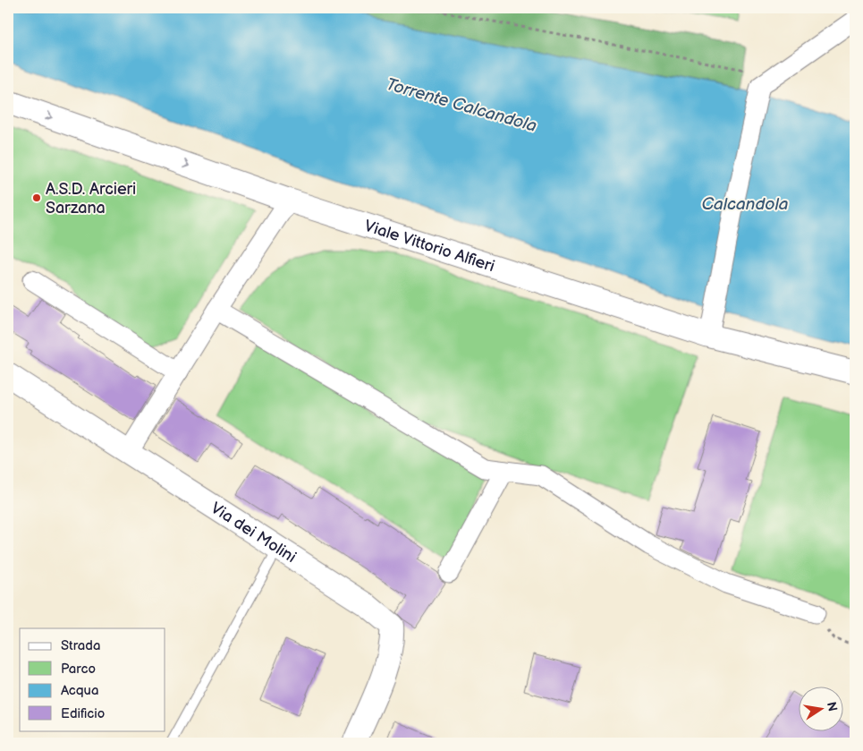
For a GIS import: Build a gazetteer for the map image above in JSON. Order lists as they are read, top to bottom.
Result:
{
  "streets": {
    "street": ["Viale Vittorio Alfieri", "Via dei Molini"]
  },
  "water": ["Torrente Calcandola", "Calcandola"],
  "places": ["A.S.D. Arcieri Sarzana"],
  "legend": [
    "Strada",
    "Parco",
    "Acqua",
    "Edificio"
  ],
  "north": "right"
}
